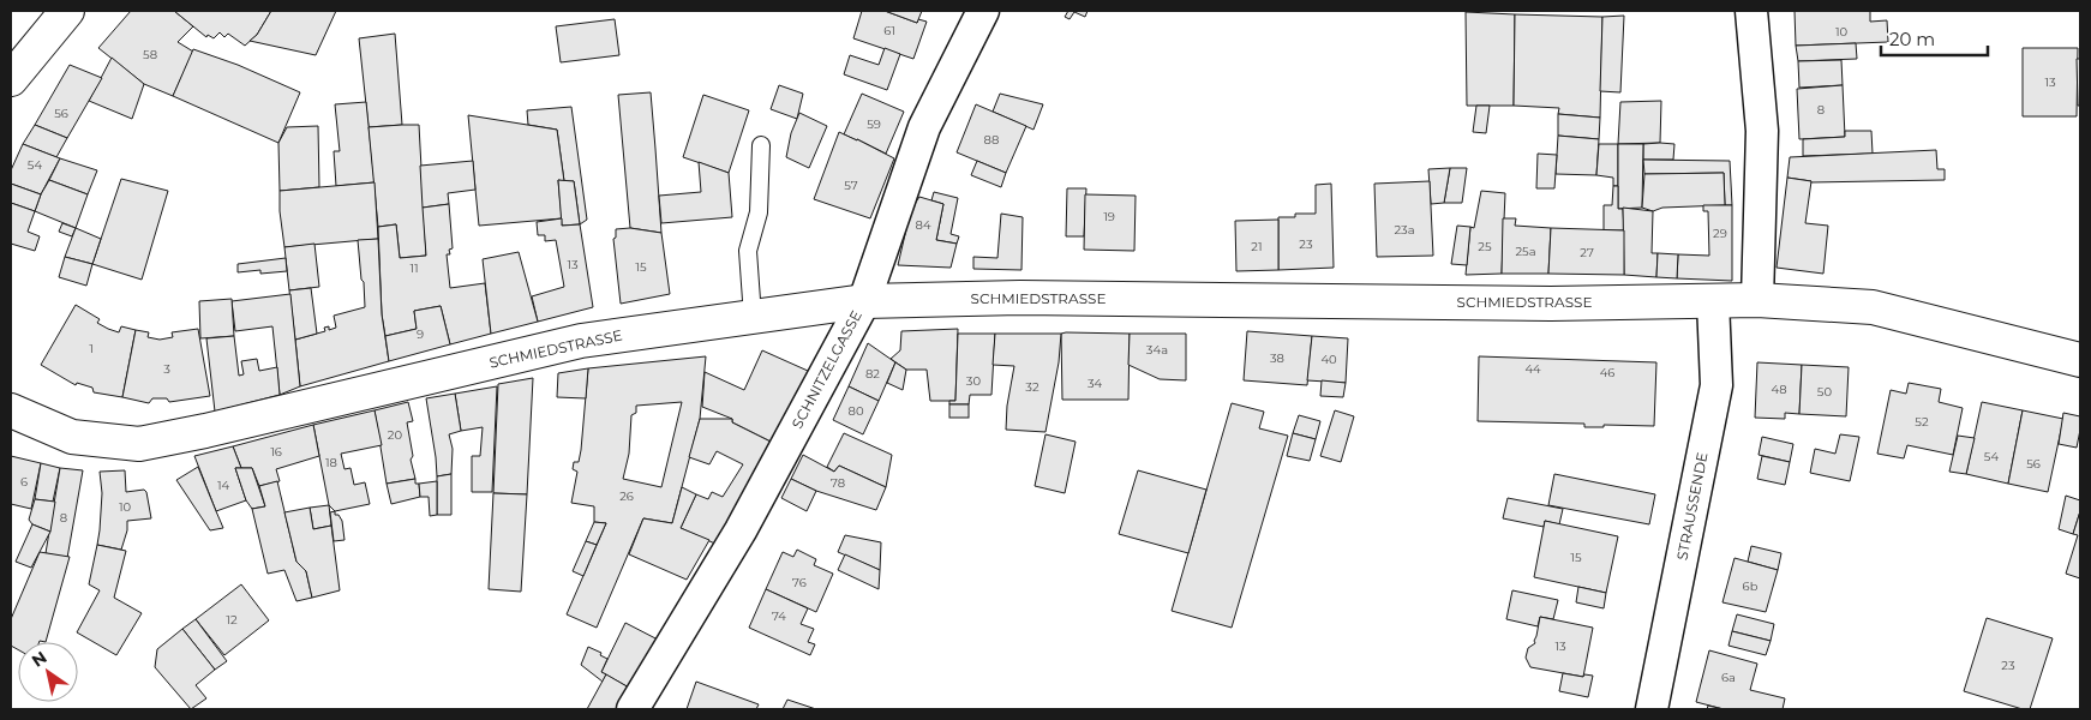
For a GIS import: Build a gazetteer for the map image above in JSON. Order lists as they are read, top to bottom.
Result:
{
  "streets": {
    "street": ["SCHMIEDSTRASSE", "SCHNITZELGASSE", "STRAUSSENDE"]
  },
  "crossings": [
    ["SCHMIEDSTRASSE", "SCHNITZELGASSE"],
    ["SCHMIEDSTRASSE", "STRAUSSENDE"]
  ],
  "house_numbers": [
    "61",
    "10",
    "58",
    "13",
    "8",
    "56",
    "59",
    "88",
    "54",
    "57",
    "19",
    "84",
    "23a",
    "29",
    "23",
    "21",
    "25",
    "25a",
    "27",
    "13",
    "15",
    "11",
    "9",
    "1",
    "34a",
    "38",
    "40",
    "3",
    "44",
    "46",
    "82",
    "30",
    "34",
    "32",
    "48",
    "50",
    "80",
    "52",
    "20",
    "16",
    "54",
    "18",
    "56",
    "6",
    "78",
    "14",
    "26",
    "10",
    "8",
    "15",
    "76",
    "6b",
    "74",
    "12",
    "13",
    "23",
    "6a"
  ],
  "scale_bar": "20 m",
  "north": "top left"
}
